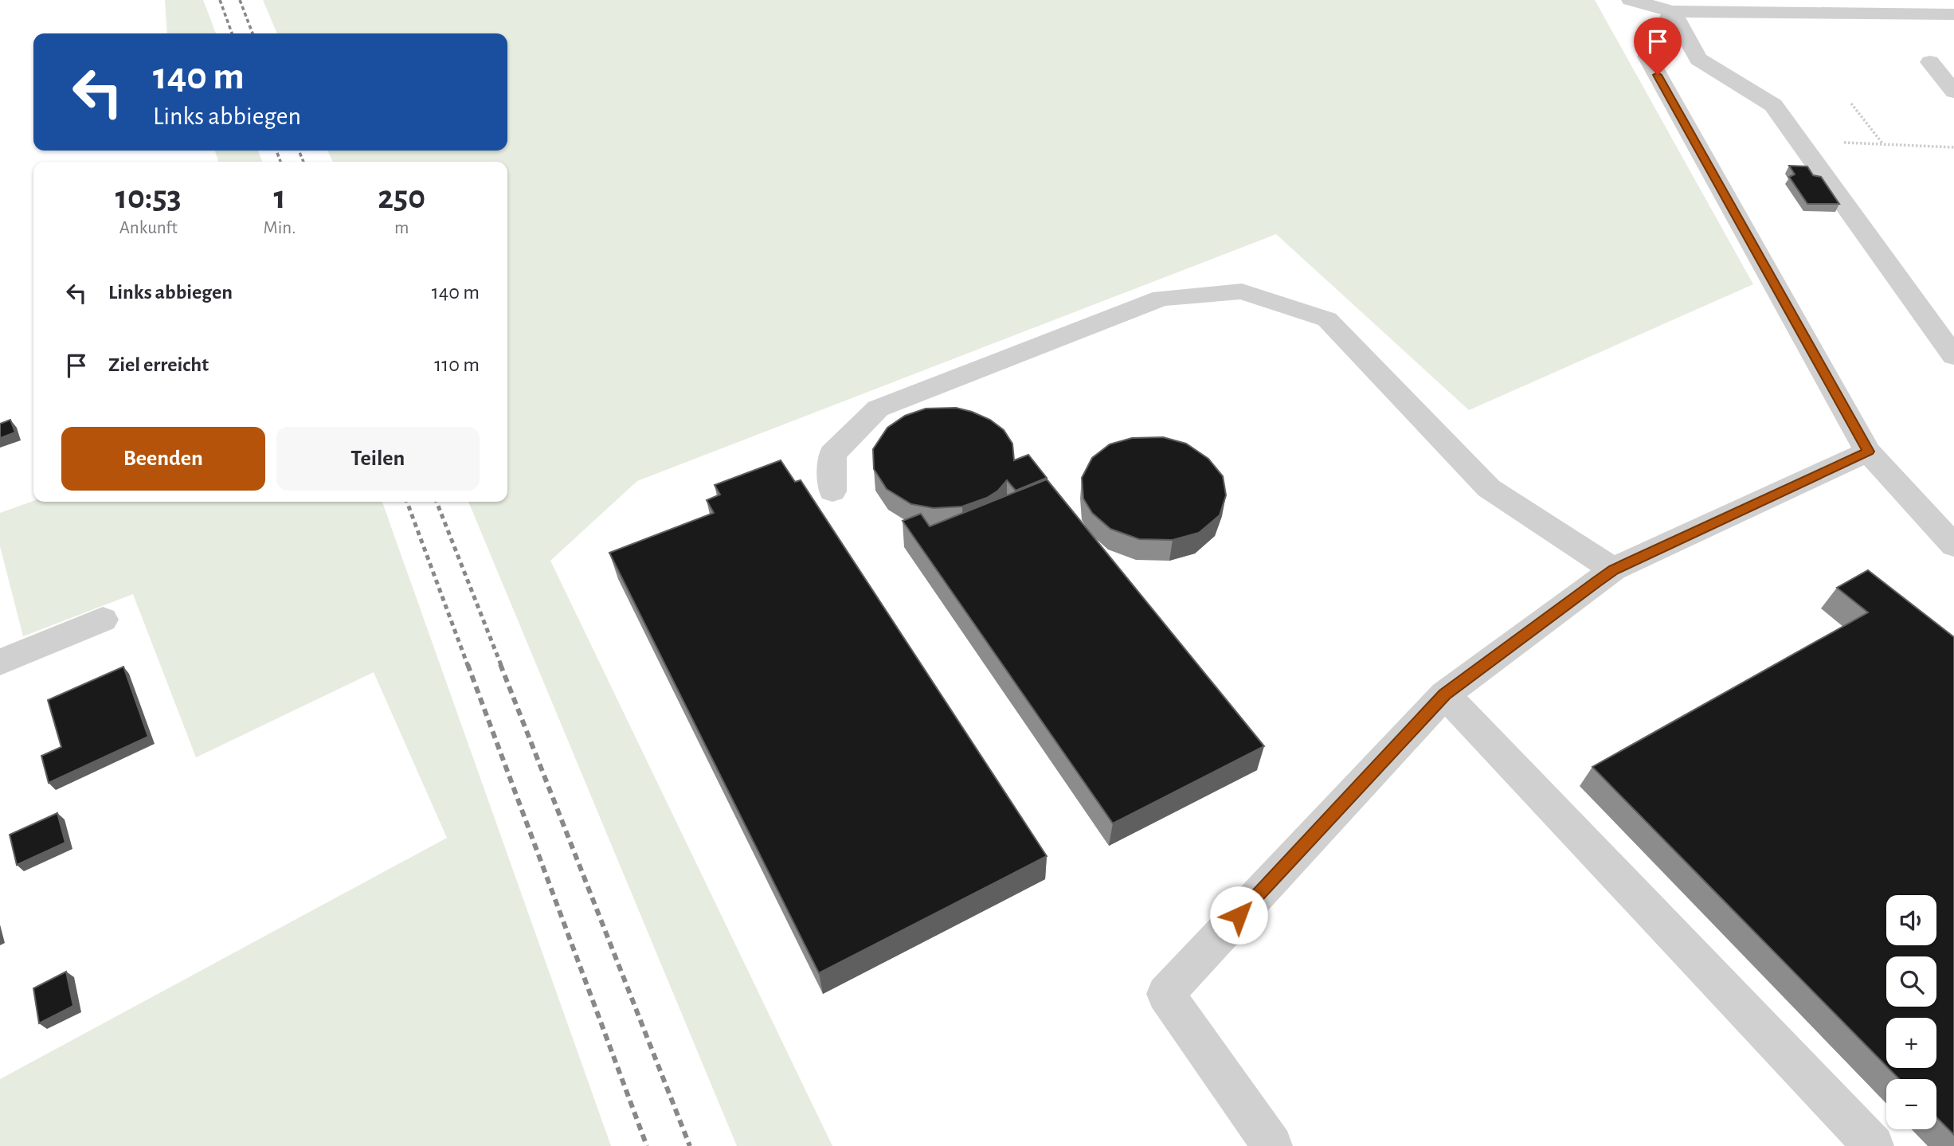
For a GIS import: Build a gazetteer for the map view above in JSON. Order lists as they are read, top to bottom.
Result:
{
  "page": {
    "turn": ["140 m", "Links abbiegen"],
    "eta": [
      "10:53",
      "Ankunft",
      "1",
      "Min.",
      "250",
      "m"
    ],
    "list": [
      {
        "name": "Links abbiegen",
        "value": "140 m"
      },
      {
        "name": "Ziel erreicht",
        "value": "110 m"
      }
    ],
    "buttons": ["Beenden", "Teilen"],
    "map_buttons": ["+", "−"]
  }
}
